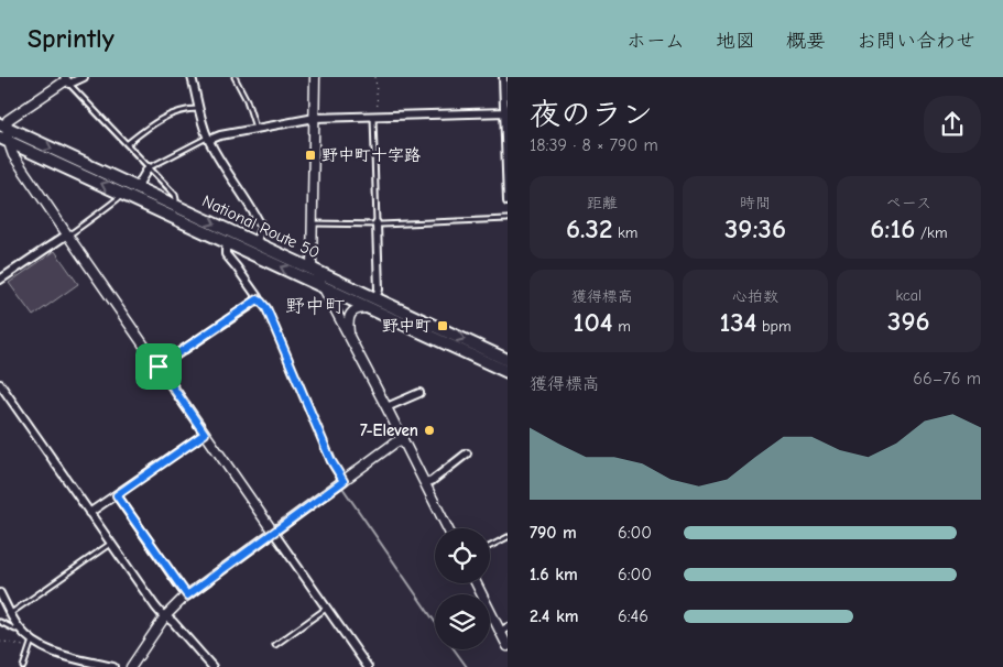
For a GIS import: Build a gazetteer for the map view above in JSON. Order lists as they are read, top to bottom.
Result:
{
  "streets": {
    "highway": ["National Route 50"]
  },
  "districts": ["野中町"],
  "places": {
    "transit": ["野中町十字路", "野中町"],
    "other": ["7-Eleven"]
  },
  "page": {
    "header": "Sprintly",
    "nav": [
      "ホーム",
      "地図",
      "概要",
      "お問い合わせ"
    ],
    "heading": ["夜のラン", "18:39 · 8 × 790 m"],
    "stats": [
      ["距離", "6.32 km"],
      ["時間", "39:36"],
      ["ペース", "6:16 /km"],
      ["獲得標高", "104 m"],
      ["心拍数", "134 bpm"],
      ["kcal", "396"]
    ],
    "chart": ["獲得標高", "66–76 m"],
    "list": [
      {
        "name": "790 m",
        "note": "6:00"
      },
      {
        "name": "1.6 km",
        "note": "6:00"
      },
      {
        "name": "2.4 km",
        "note": "6:46"
      }
    ]
  }
}
